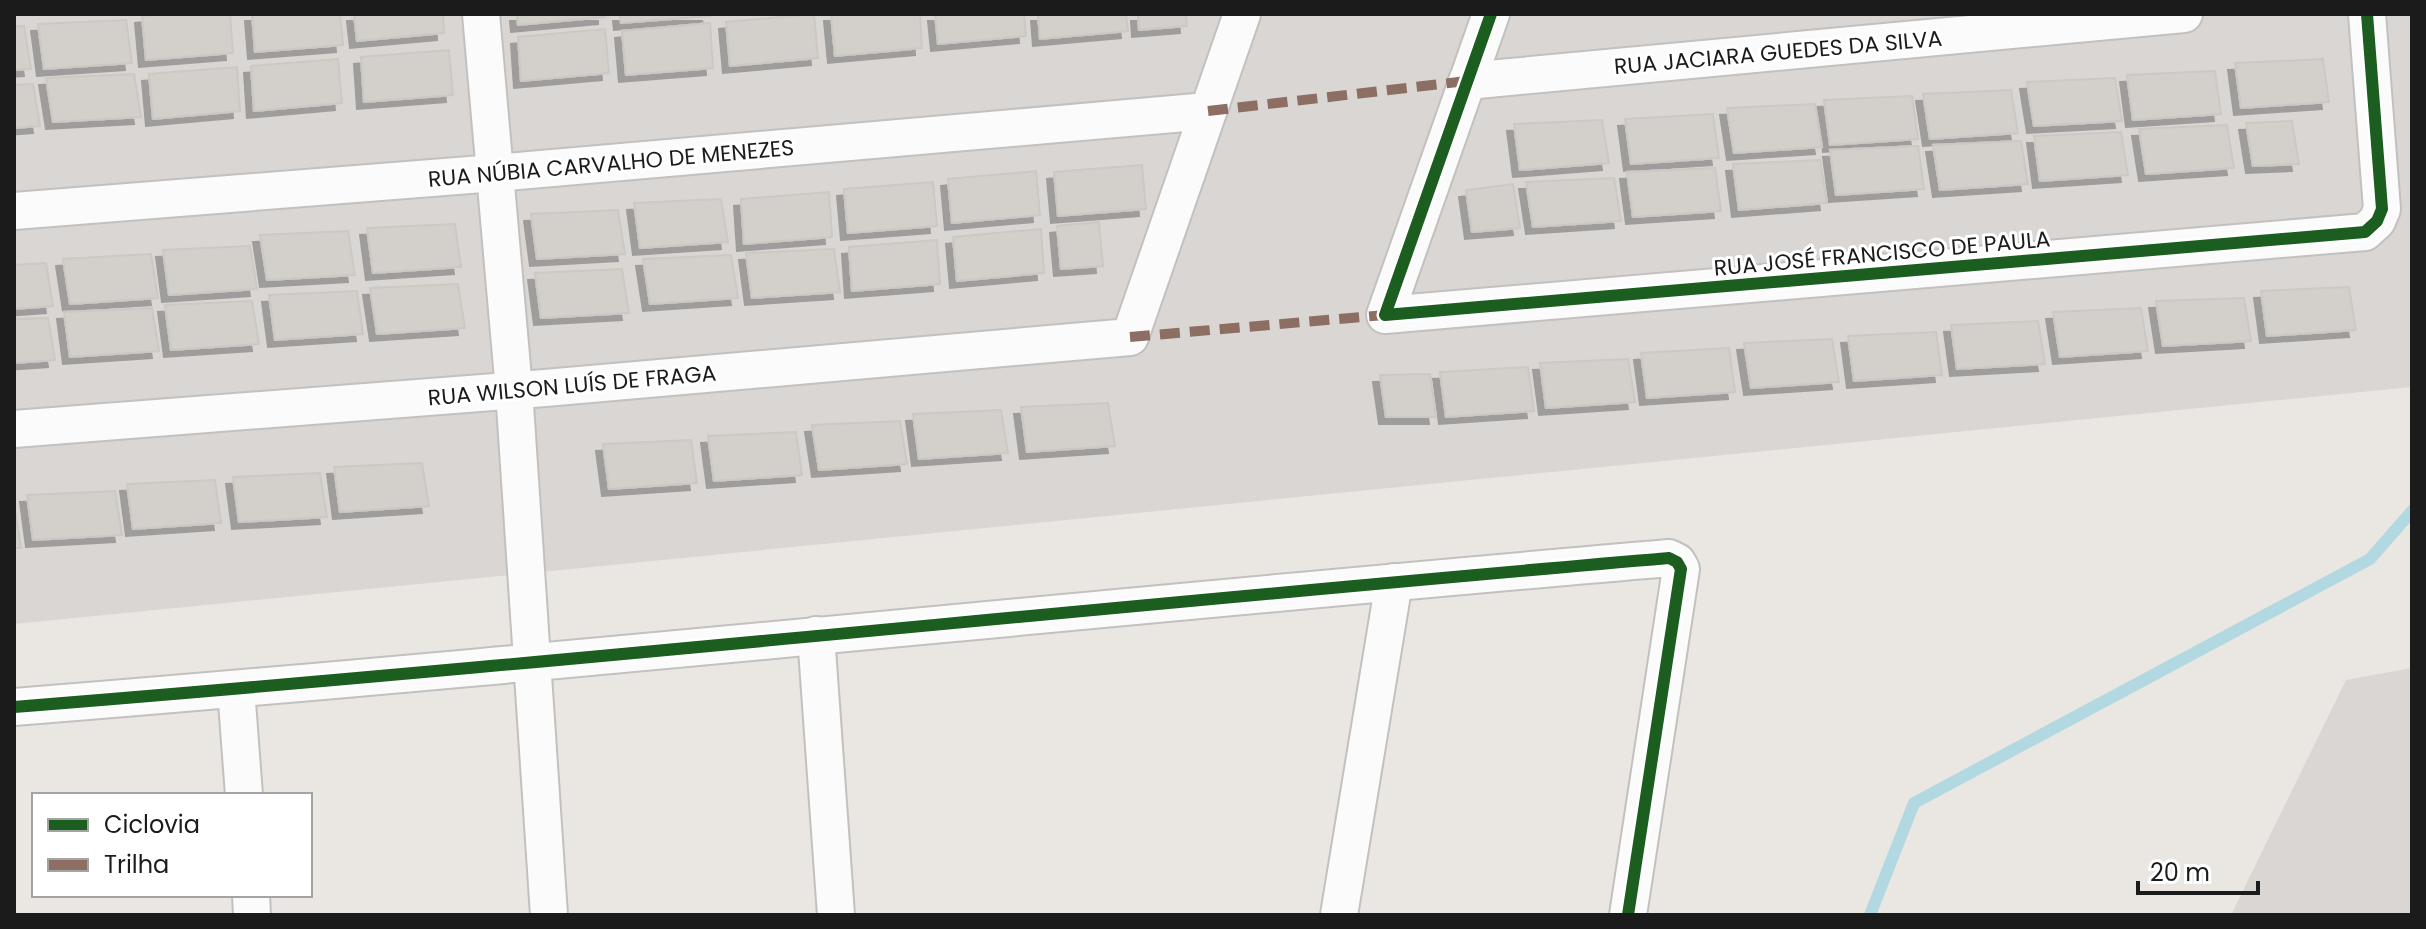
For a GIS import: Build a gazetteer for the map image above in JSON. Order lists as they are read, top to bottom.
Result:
{
  "streets": {
    "street": [
      "RUA JACIARA GUEDES DA SILVA",
      "RUA NÚBIA CARVALHO DE MENEZES",
      "RUA JOSÉ FRANCISCO DE PAULA",
      "RUA WILSON LUÍS DE FRAGA"
    ]
  },
  "crossings": [
    ["RUA JACIARA GUEDES DA SILVA", "RUA JOSÉ FRANCISCO DE PAULA"],
    ["RUA NÚBIA CARVALHO DE MENEZES", "RUA WILSON LUÍS DE FRAGA"]
  ],
  "legend": ["Ciclovia", "Trilha"],
  "scale_bar": "20 m"
}
